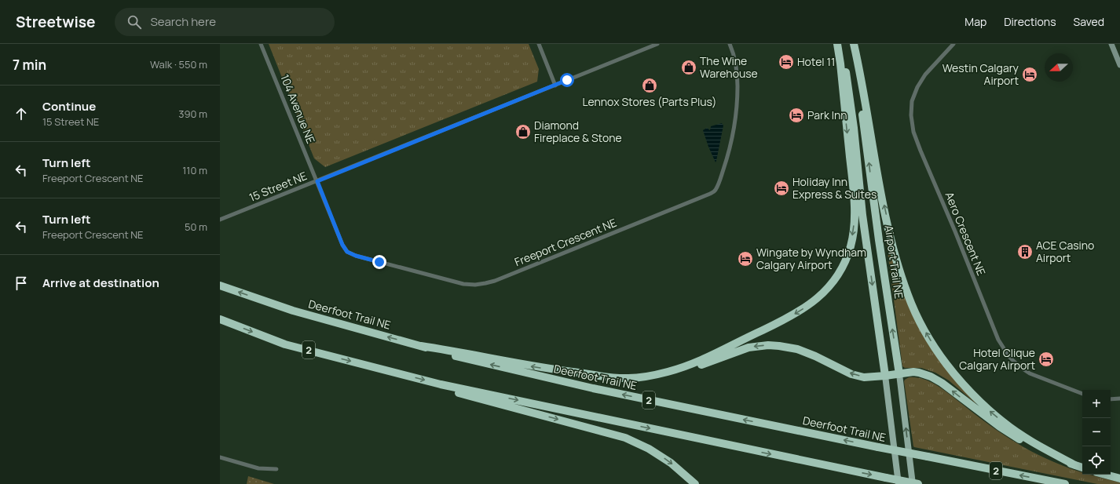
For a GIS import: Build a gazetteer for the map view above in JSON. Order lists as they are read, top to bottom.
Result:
{
  "streets": {
    "highway": ["Airport Trail NE", "Deerfoot Trail NE", "2"],
    "street": [
      "104 Avenue NE",
      "15 Street NE",
      "Aero Crescent NE",
      "Freeport Crescent NE"
    ]
  },
  "crossings": [
    ["104 Avenue NE", "15 Street NE"],
    ["104 Avenue NE", "Freeport Crescent NE"],
    ["15 Street NE", "Freeport Crescent NE"]
  ],
  "places": {
    "hotel": [
      "Hotel 11",
      "Westin Calgary Airport",
      "Park Inn",
      "Holiday Inn Express & Suites",
      "Wingate by Wyndham Calgary Airport",
      "Hotel Clique Calgary Airport"
    ],
    "shop": ["The Wine Warehouse", "Lennox Stores (Parts Plus)", "Diamond Fireplace & Stone"],
    "building": ["ACE Casino Airport"]
  },
  "north": "left",
  "page": {
    "header": "Streetwise",
    "search": "Search here",
    "nav": ["Map", "Directions", "Saved"],
    "heading": ["7 min", "Walk · 550 m"],
    "list": [
      ["Continue", "15 Street NE", "390 m"],
      ["Turn left", "Freeport Crescent NE", "110 m"],
      ["Turn left", "Freeport Crescent NE", "50 m"],
      "Arrive at destination"
    ],
    "map_buttons": ["+", "−"]
  }
}
